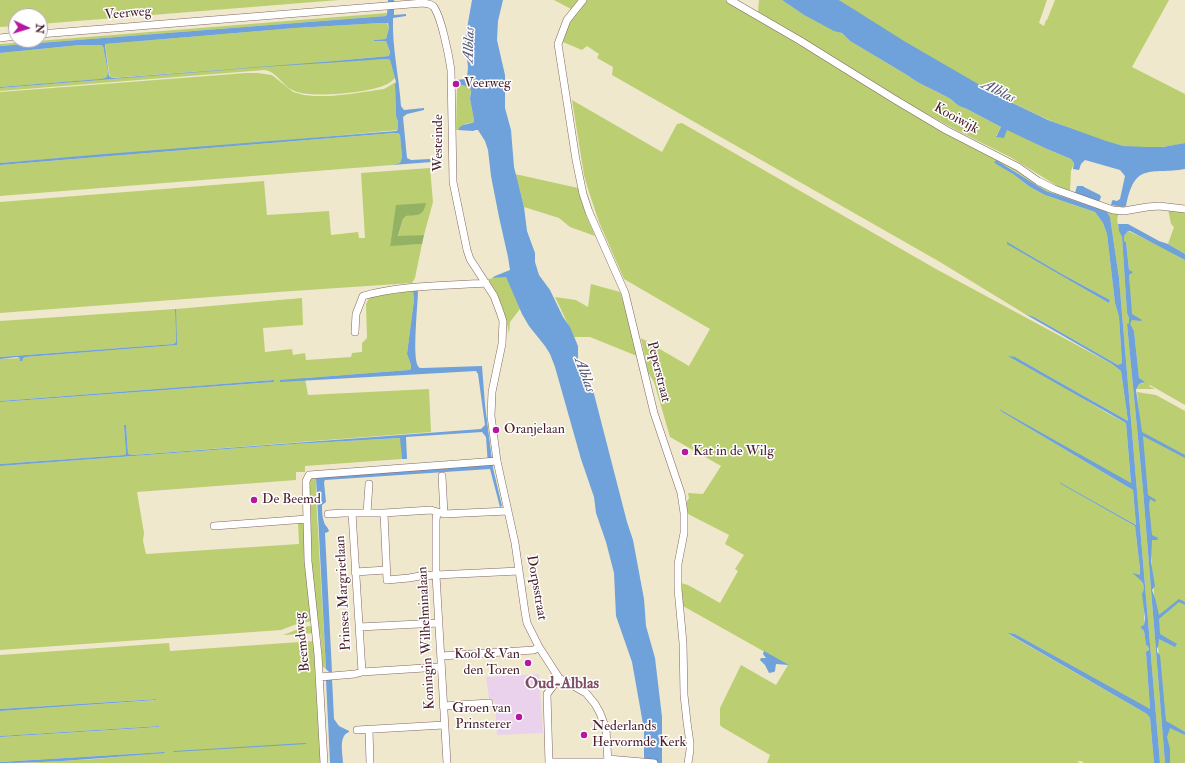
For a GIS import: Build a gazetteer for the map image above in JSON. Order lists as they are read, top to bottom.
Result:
{
  "streets": {
    "street": [
      "Veerweg",
      "Kooiwijk",
      "Westeinde",
      "Peperstraat",
      "Dorpsstraat",
      "Prinses Margrietlaan",
      "Koningin Wilhelminalaan",
      "Beemdweg"
    ]
  },
  "crossings": [
    ["Veerweg", "Westeinde"],
    ["Westeinde", "Dorpsstraat"],
    ["Westeinde", "Beemdweg"],
    ["Dorpsstraat", "Beemdweg"]
  ],
  "districts": ["Oud-Alblas"],
  "water": ["Alblas"],
  "places": [
    "Veerweg",
    "Oranjelaan",
    "Kat in de Wilg",
    "De Beemd",
    "Kool & Van den Toren",
    "Groen van Prinsterer",
    "Nederlands Hervormde Kerk"
  ],
  "north": "right"
}
